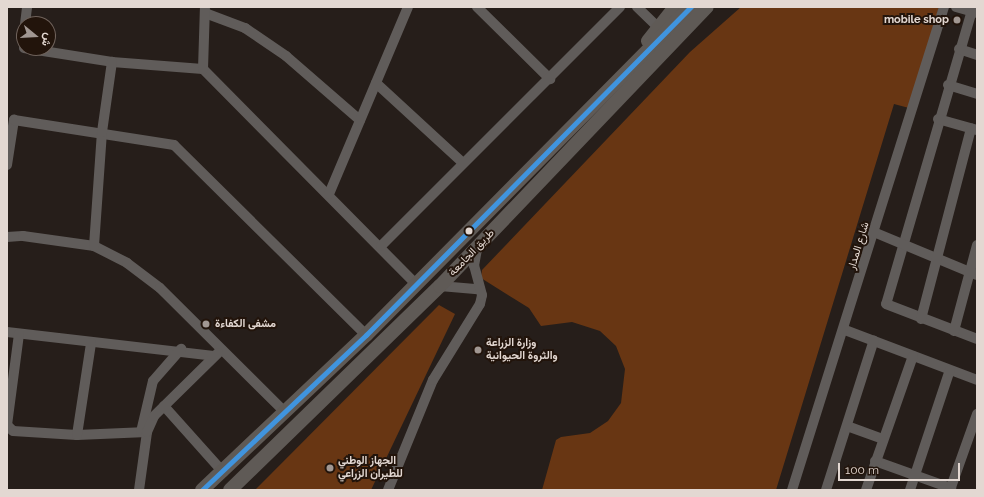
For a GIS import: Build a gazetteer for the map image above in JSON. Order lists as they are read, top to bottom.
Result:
{
  "streets": {
    "highway": ["طريق الجامعة"],
    "street": ["شارع المدار"]
  },
  "places": [
    "mobile shop",
    "مشفى الكفاءة",
    "وزارة الزراعة والثروة الحيوانية",
    "الجهاز الوطني للطيران الزراعي"
  ],
  "scale_bar": "100 m",
  "north": "right"
}
